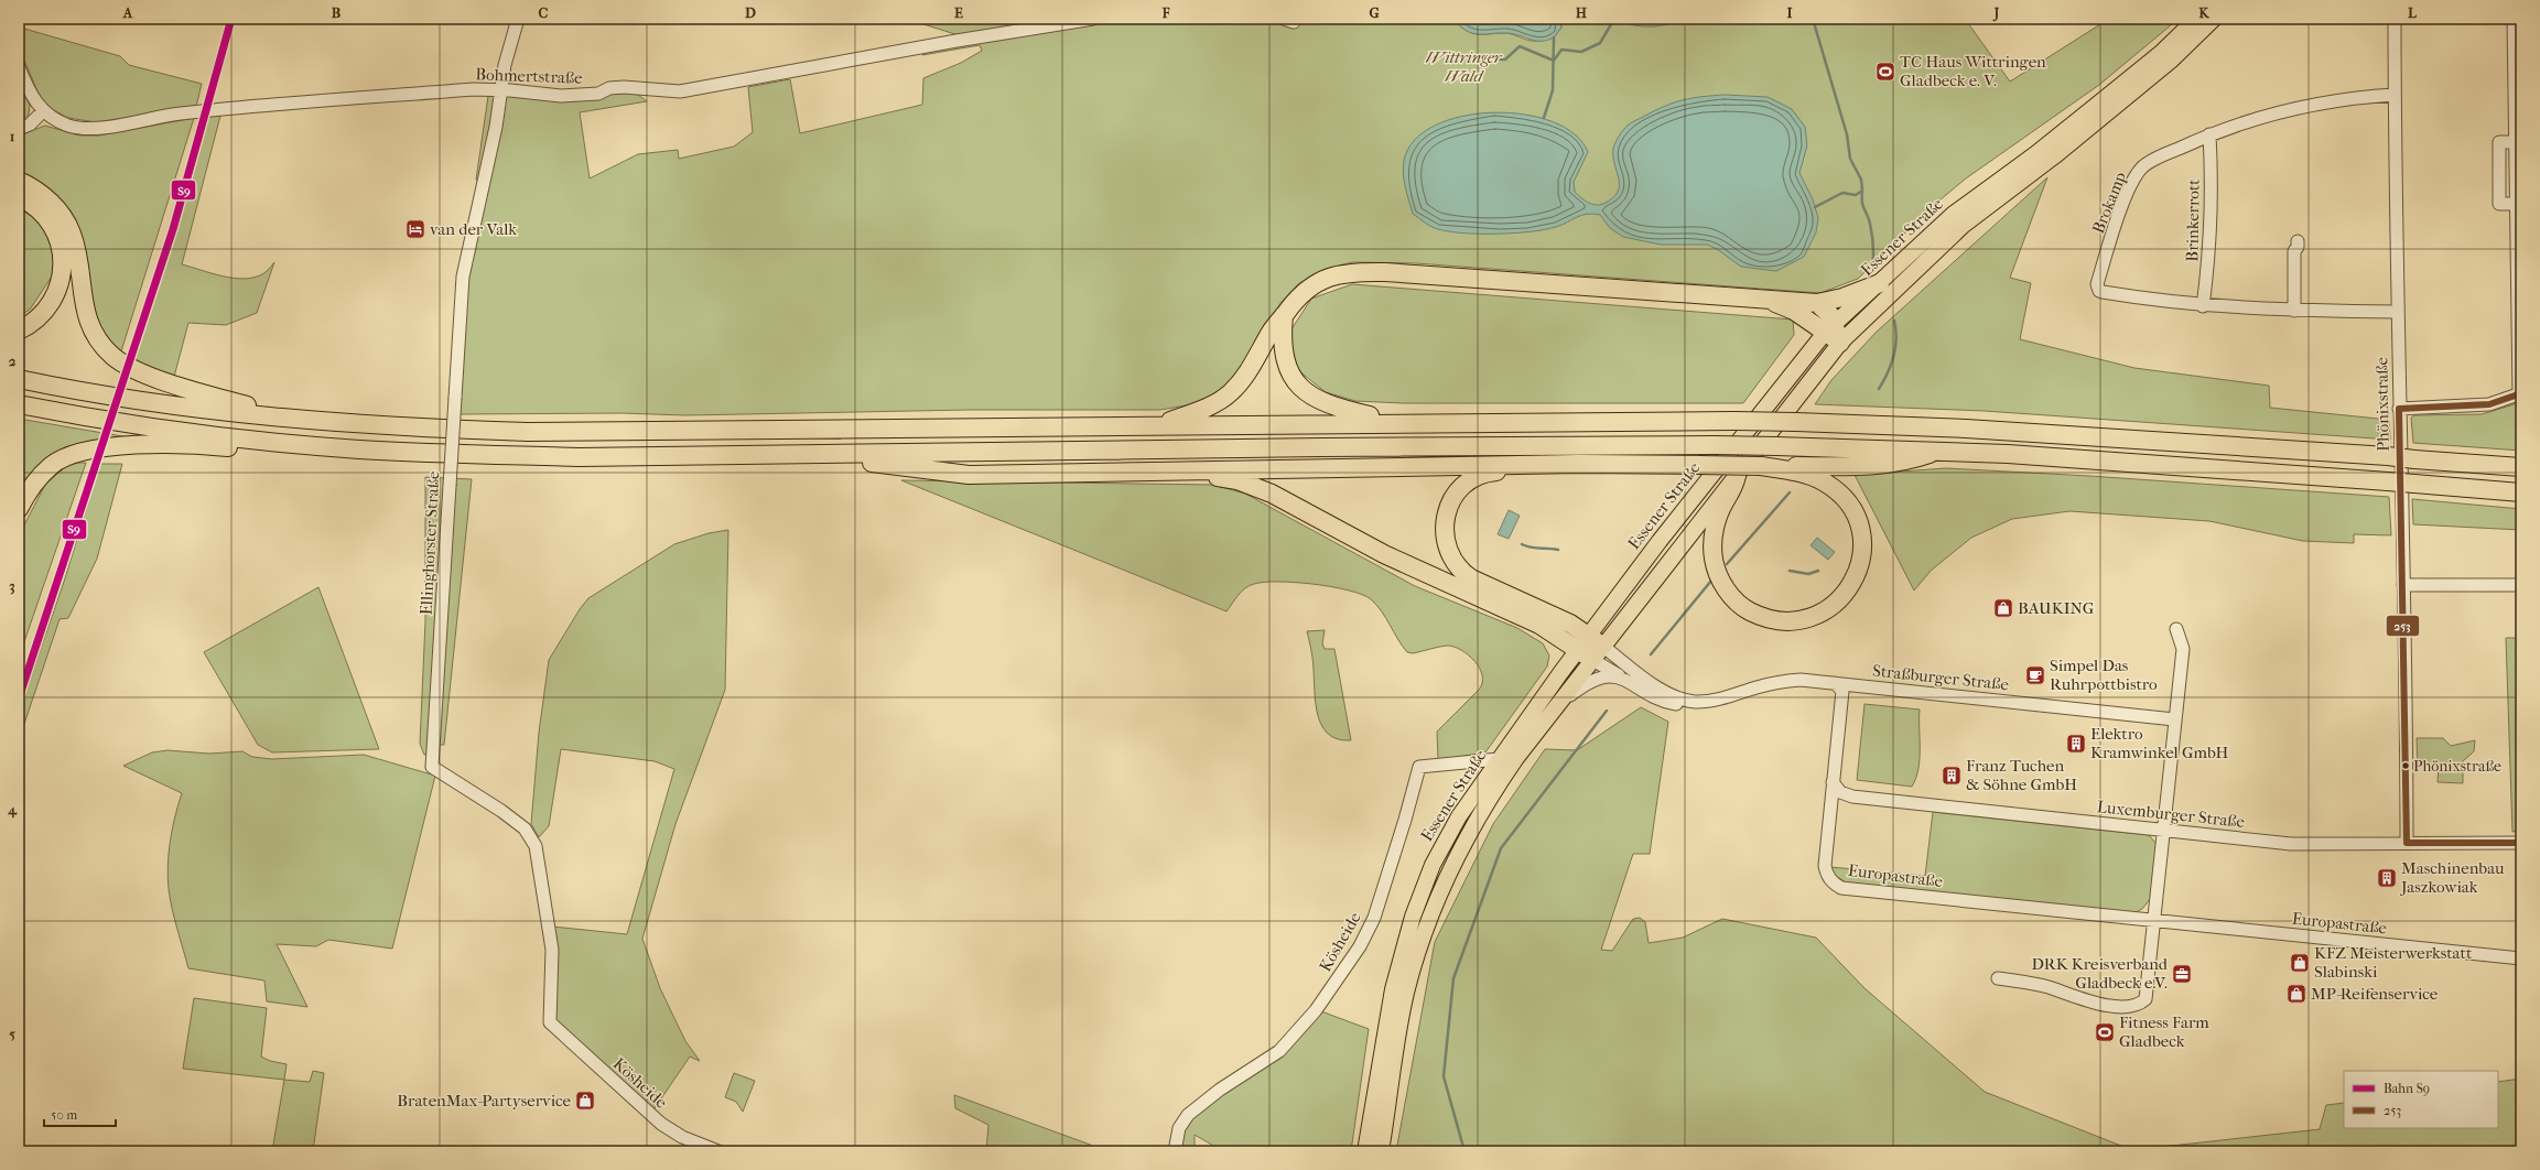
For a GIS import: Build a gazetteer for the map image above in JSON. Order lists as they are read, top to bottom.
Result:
{
  "streets": {
    "main road": ["Essener Straße"],
    "street": [
      "Bohmertstraße",
      "Brokamp",
      "Brinkerrott",
      "Phönixstraße",
      "Ellinghorster Straße",
      "Straßburger Straße",
      "Luxemburger Straße",
      "Europastraße",
      "Kösheide"
    ]
  },
  "crossings": [
    ["Bohmertstraße", "Ellinghorster Straße"],
    ["Brokamp", "Brinkerrott"],
    ["Brokamp", "Phönixstraße"],
    ["Essener Straße", "Kösheide"],
    ["Phönixstraße", "Luxemburger Straße"],
    ["Ellinghorster Straße", "Kösheide"],
    ["Straßburger Straße", "Europastraße"],
    ["Luxemburger Straße", "Europastraße"]
  ],
  "parks": ["Wittringer Wald"],
  "places": {
    "sports": ["TC Haus Wittringen Gladbeck e. V.", "Fitness Farm Gladbeck"],
    "hotel": ["van der Valk"],
    "shop": [
      "BAUKING",
      "KFZ Meisterwerkstatt Slabinski",
      "MP-Reifenservice",
      "BratenMax-Partyservice"
    ],
    "cafe": ["Simpel Das Ruhrpottbistro"],
    "building": ["Elektro Kramwinkel GmbH", "Franz Tuchen & Söhne GmbH", "Maschinenbau Jaszkowiak"],
    "other": ["Phönixstraße"],
    "office": ["DRK Kreisverband Gladbeck e.V."]
  },
  "lines": ["rail line S9", "transit line 253"],
  "legend": ["Bahn S9", "253"],
  "scale_bar": "50 m",
  "grid": {
    "columns": [
      "A",
      "B",
      "C",
      "D",
      "E",
      "F",
      "G",
      "H",
      "I",
      "J",
      "K",
      "L"
    ],
    "rows": [
      "1",
      "2",
      "3",
      "4",
      "5"
    ]
  }
}
